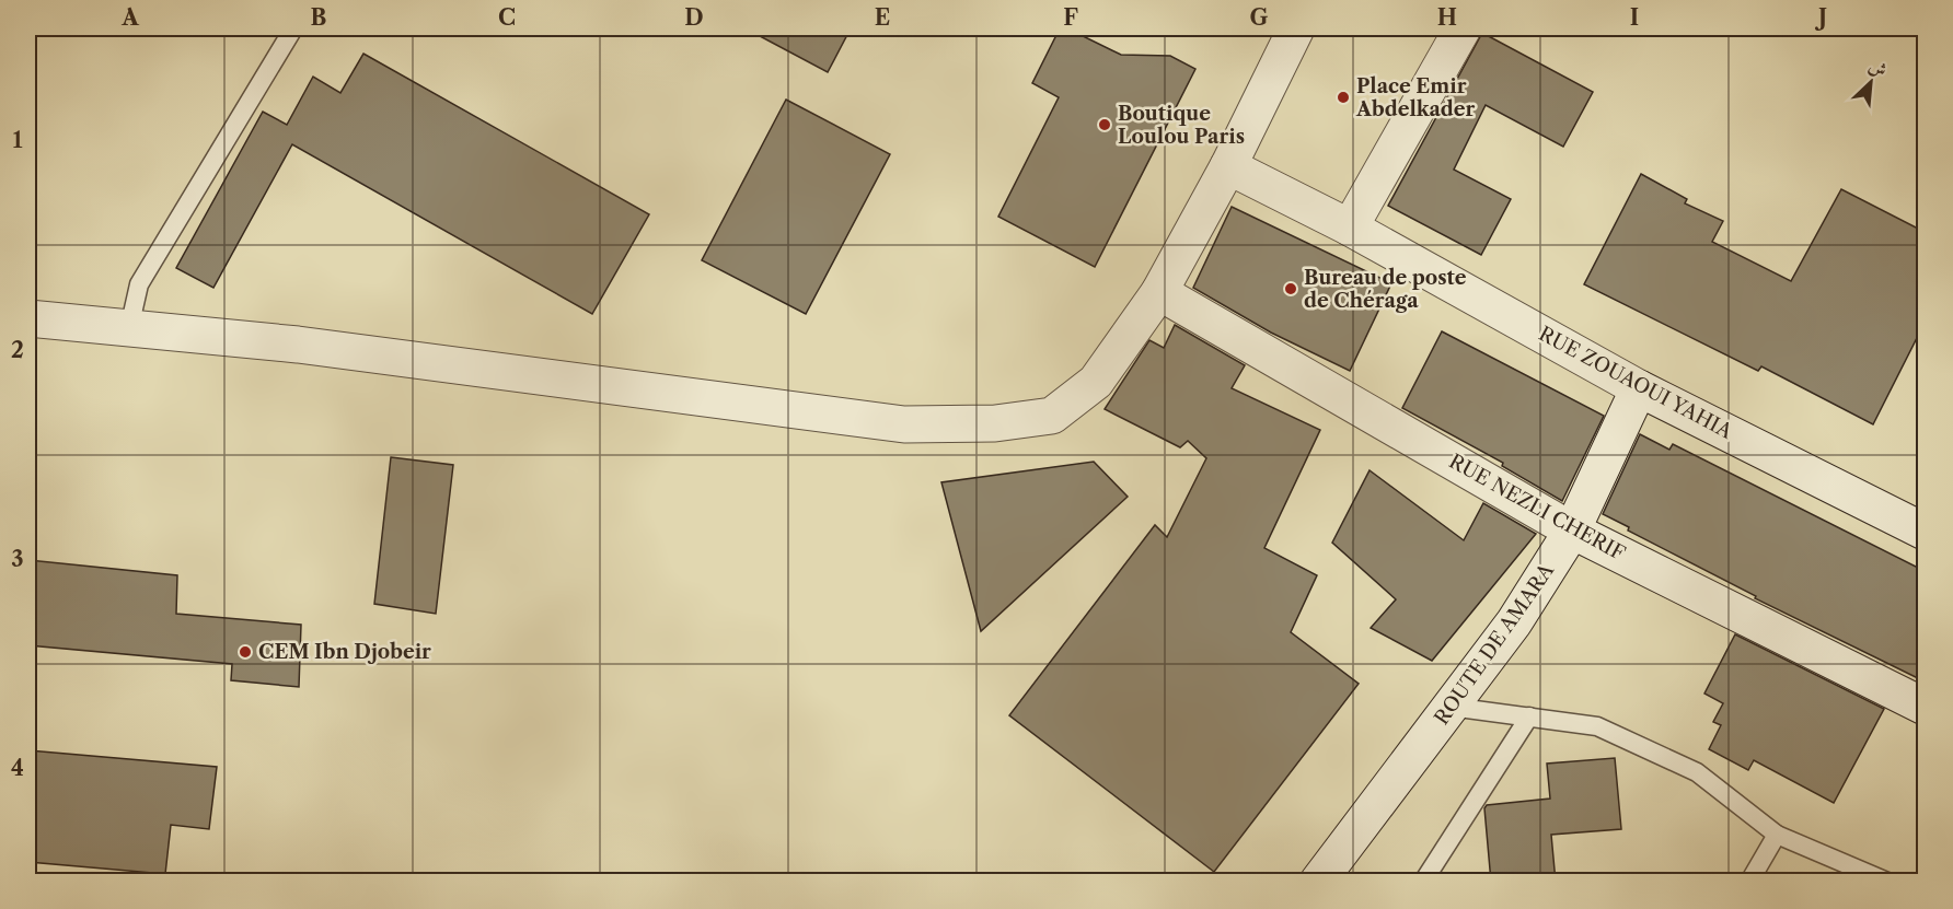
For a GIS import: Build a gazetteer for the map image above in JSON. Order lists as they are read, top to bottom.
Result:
{
  "streets": {
    "street": ["RUE ZOUAOUI YAHIA", "RUE NEZLI CHERIF", "ROUTE DE AMARA"]
  },
  "crossings": [
    ["RUE ZOUAOUI YAHIA", "ROUTE DE AMARA"],
    ["RUE NEZLI CHERIF", "ROUTE DE AMARA"]
  ],
  "places": [
    "Place Emir Abdelkader",
    "Boutique Loulou Paris",
    "Bureau de poste de Chéraga",
    "CEM Ibn Djobeir"
  ],
  "north": "top right",
  "grid": {
    "columns": [
      "A",
      "B",
      "C",
      "D",
      "E",
      "F",
      "G",
      "H",
      "I",
      "J"
    ],
    "rows": [
      "1",
      "2",
      "3",
      "4"
    ]
  }
}
